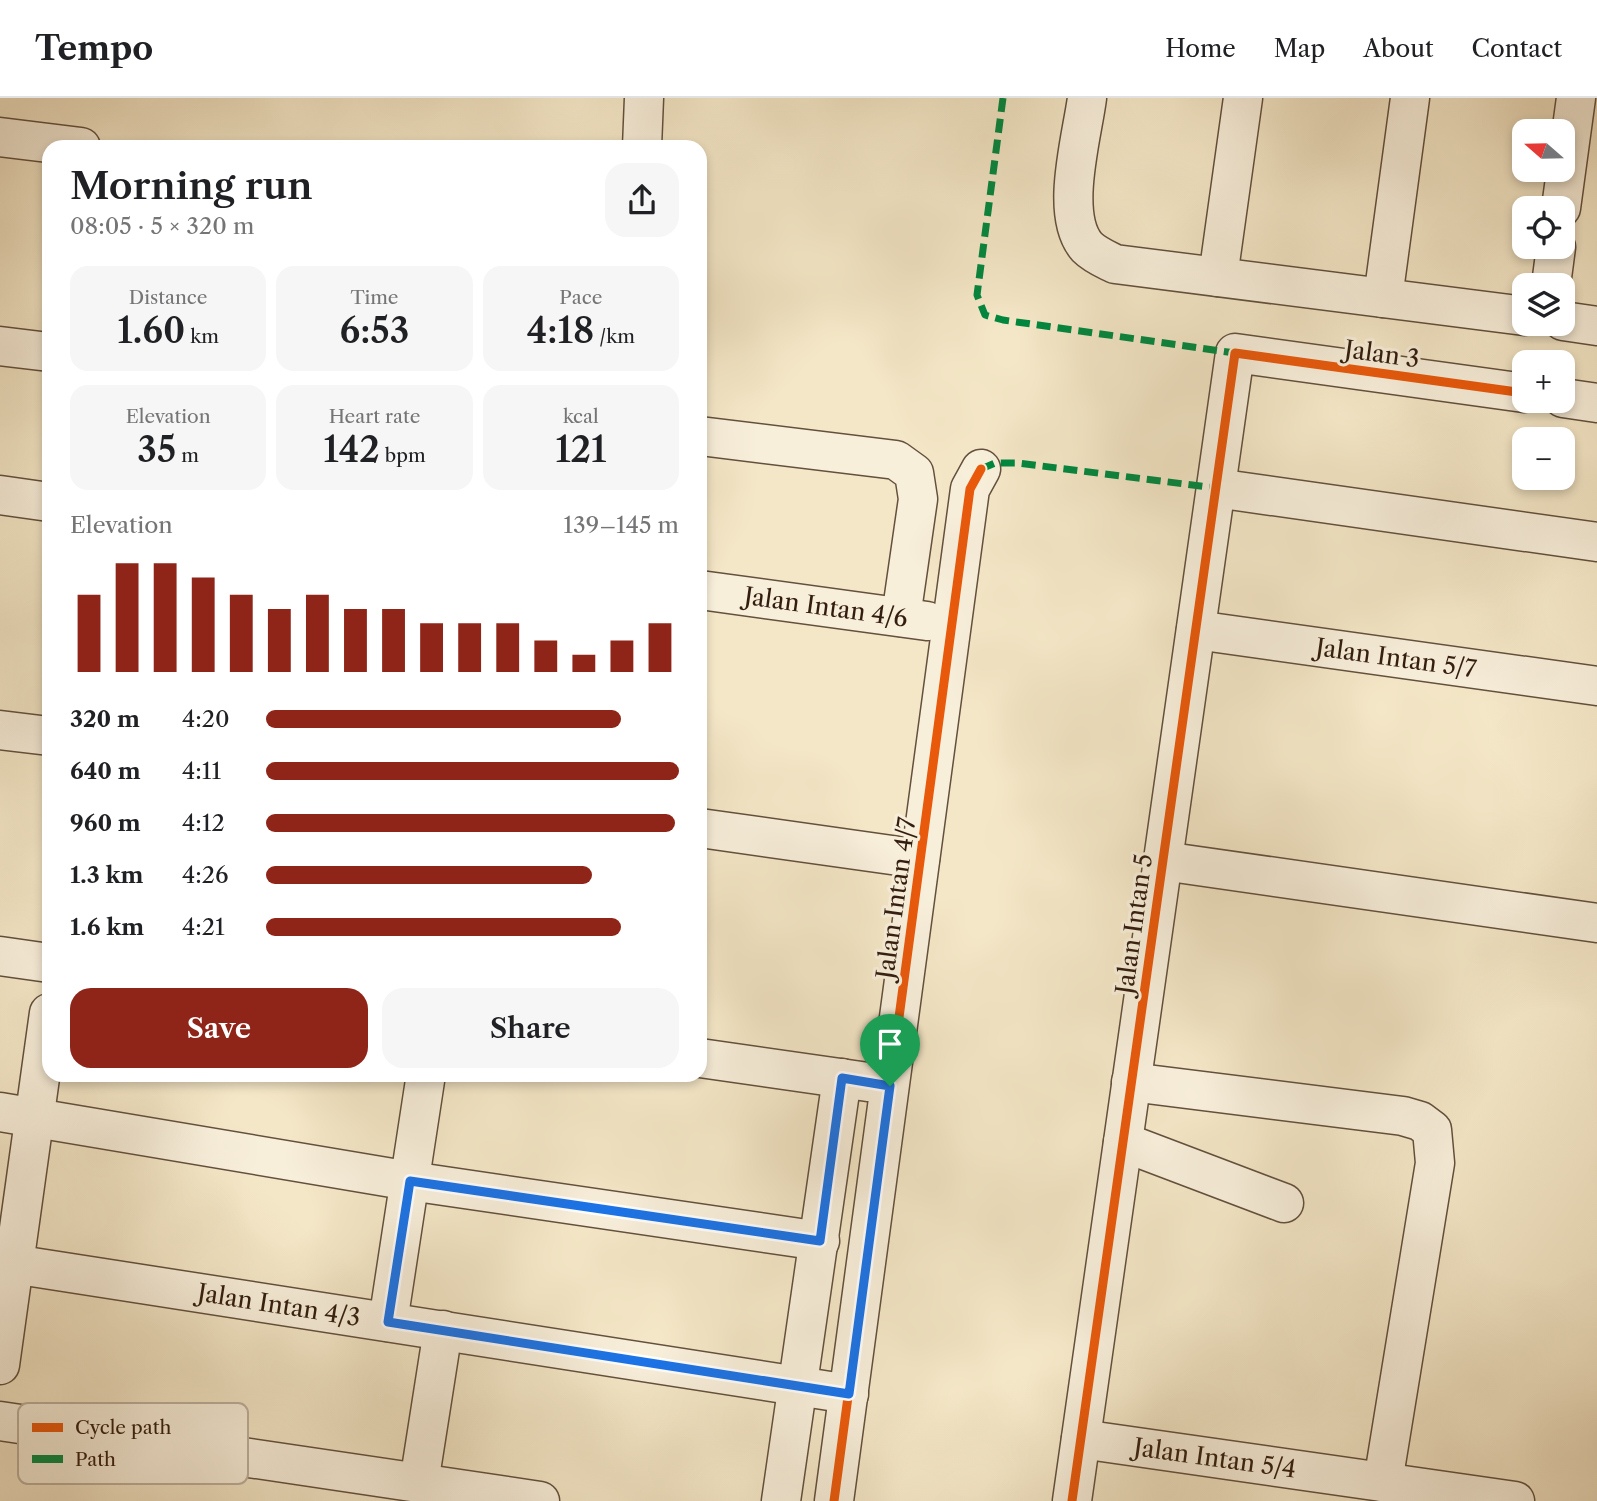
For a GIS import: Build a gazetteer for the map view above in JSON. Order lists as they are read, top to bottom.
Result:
{
  "streets": {
    "street": [
      "Jalan 3",
      "Jalan Intan 4/6",
      "Jalan Intan 5/7",
      "Jalan Intan 4/7",
      "Jalan Intan 5",
      "Jalan Intan 4/3",
      "Jalan Intan 5/4"
    ]
  },
  "crossings": [
    ["Jalan 3", "Jalan Intan 5"],
    ["Jalan Intan 4/6", "Jalan Intan 4/7"],
    ["Jalan Intan 5/7", "Jalan Intan 5"],
    ["Jalan Intan 4/7", "Jalan Intan 4/3"],
    ["Jalan Intan 5", "Jalan Intan 5/4"]
  ],
  "legend": ["Cycle path", "Path"],
  "north": "left",
  "page": {
    "header": "Tempo",
    "nav": [
      "Home",
      "Map",
      "About",
      "Contact"
    ],
    "map_buttons": ["+", "−"],
    "heading": ["Morning run", "08:05 · 5 × 320 m"],
    "stats": [
      ["Distance", "1.60 km"],
      ["Time", "6:53"],
      ["Pace", "4:18 /km"],
      ["Elevation", "35 m"],
      ["Heart rate", "142 bpm"],
      ["kcal", "121"]
    ],
    "chart": ["Elevation", "139–145 m"],
    "list": [
      {
        "name": "320 m",
        "note": "4:20"
      },
      {
        "name": "640 m",
        "note": "4:11"
      },
      {
        "name": "960 m",
        "note": "4:12"
      },
      {
        "name": "1.3 km",
        "note": "4:26"
      },
      {
        "name": "1.6 km",
        "note": "4:21"
      }
    ],
    "buttons": ["Save", "Share"]
  }
}
